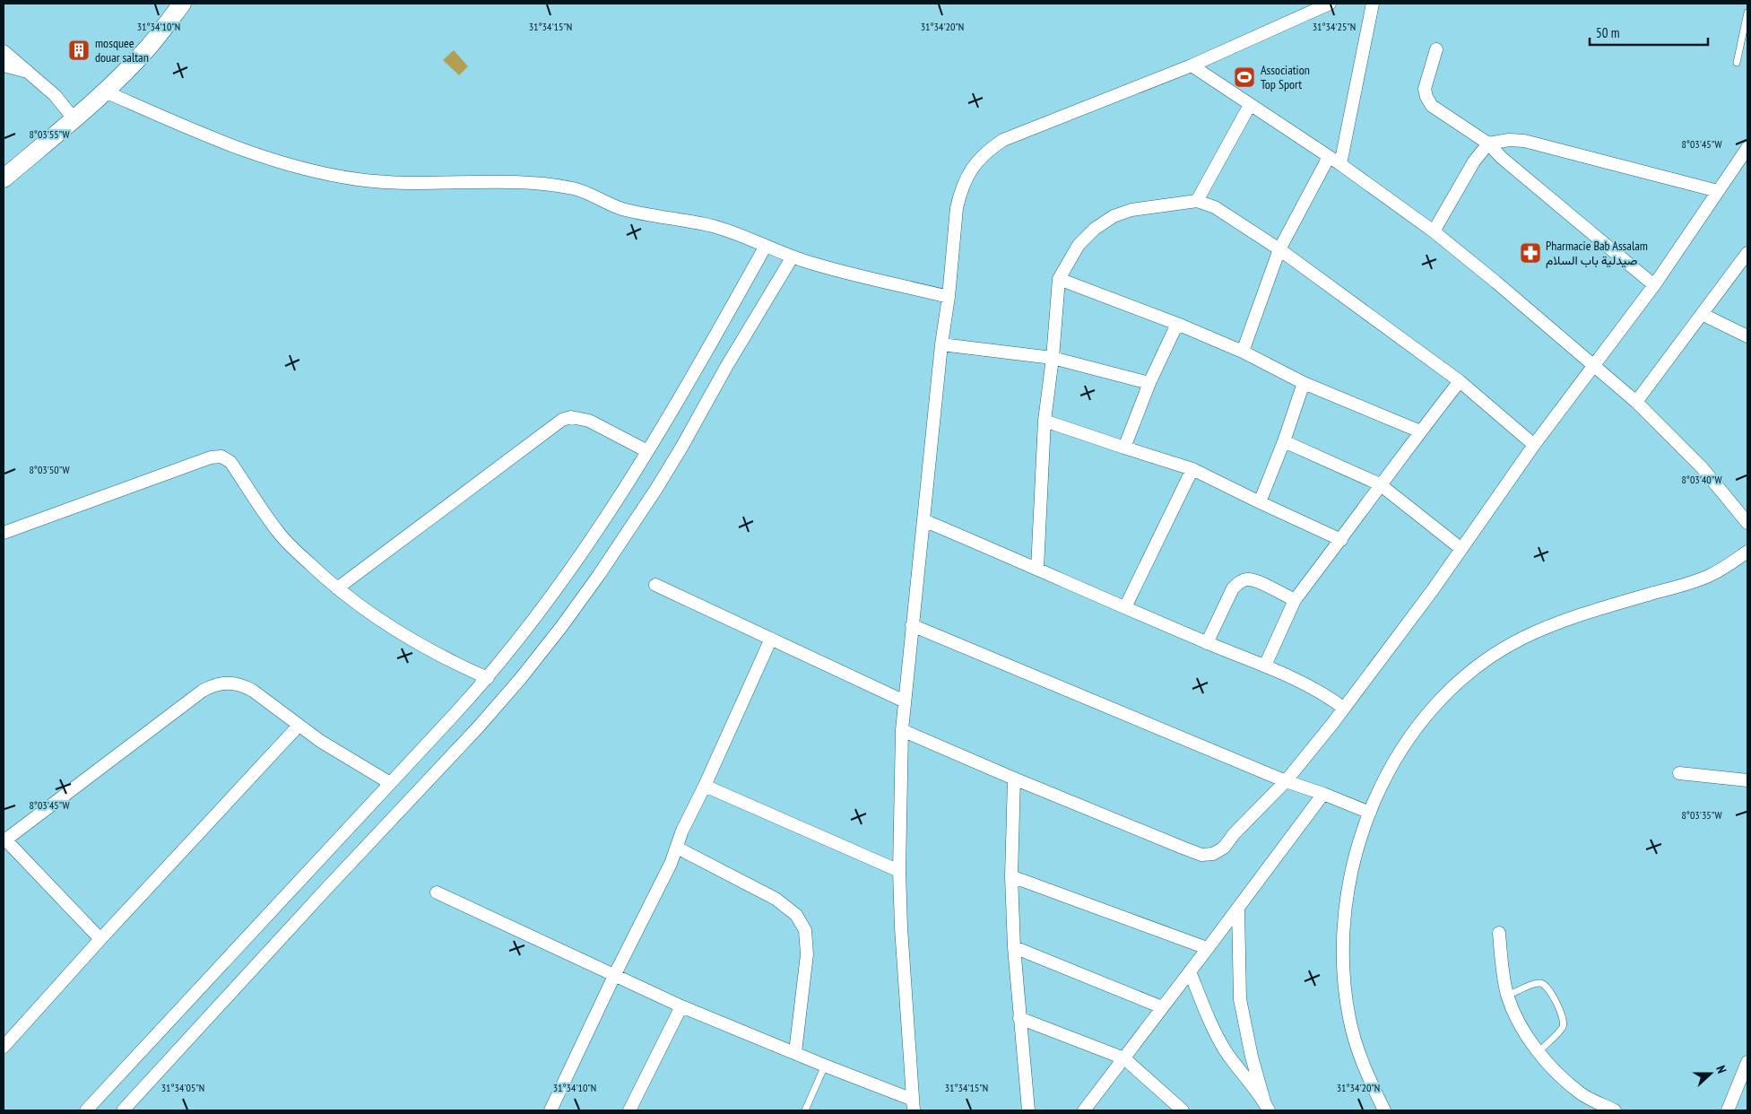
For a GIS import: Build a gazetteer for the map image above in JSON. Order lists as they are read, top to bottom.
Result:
{
  "places": {
    "building": ["mosquee douar saltan"],
    "sports": ["Association Top Sport"],
    "pharmacy": ["Pharmacie Bab Assalam صيدلية باب السلام"]
  },
  "scale_bar": "50 m",
  "north": "right",
  "coordinates": [
    "31°34'20\"N",
    "31°34'10\"N",
    "31°34'15\"N",
    "31°34'25\"N",
    "8°03'55\"W",
    "8°03'45\"W",
    "8°03'50\"W",
    "8°03'40\"W",
    "8°03'35\"W",
    "31°34'05\"N"
  ]
}
